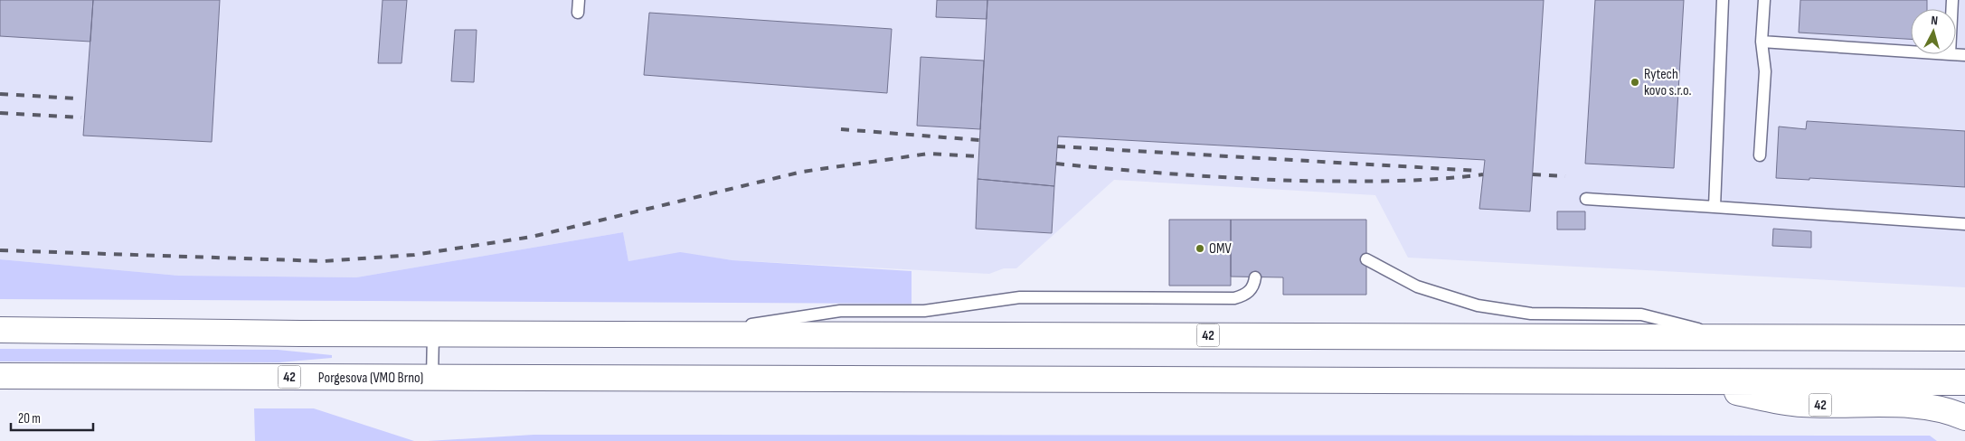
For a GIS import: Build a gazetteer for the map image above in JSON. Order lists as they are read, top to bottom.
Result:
{
  "streets": {
    "highway": ["42", "Porgesova (VMO Brno)"]
  },
  "crossings": [
    ["42", "Porgesova (VMO Brno)"]
  ],
  "places": ["Rytech kovo s.r.o.", "OMV"],
  "scale_bar": "20 m",
  "north": "top"
}
